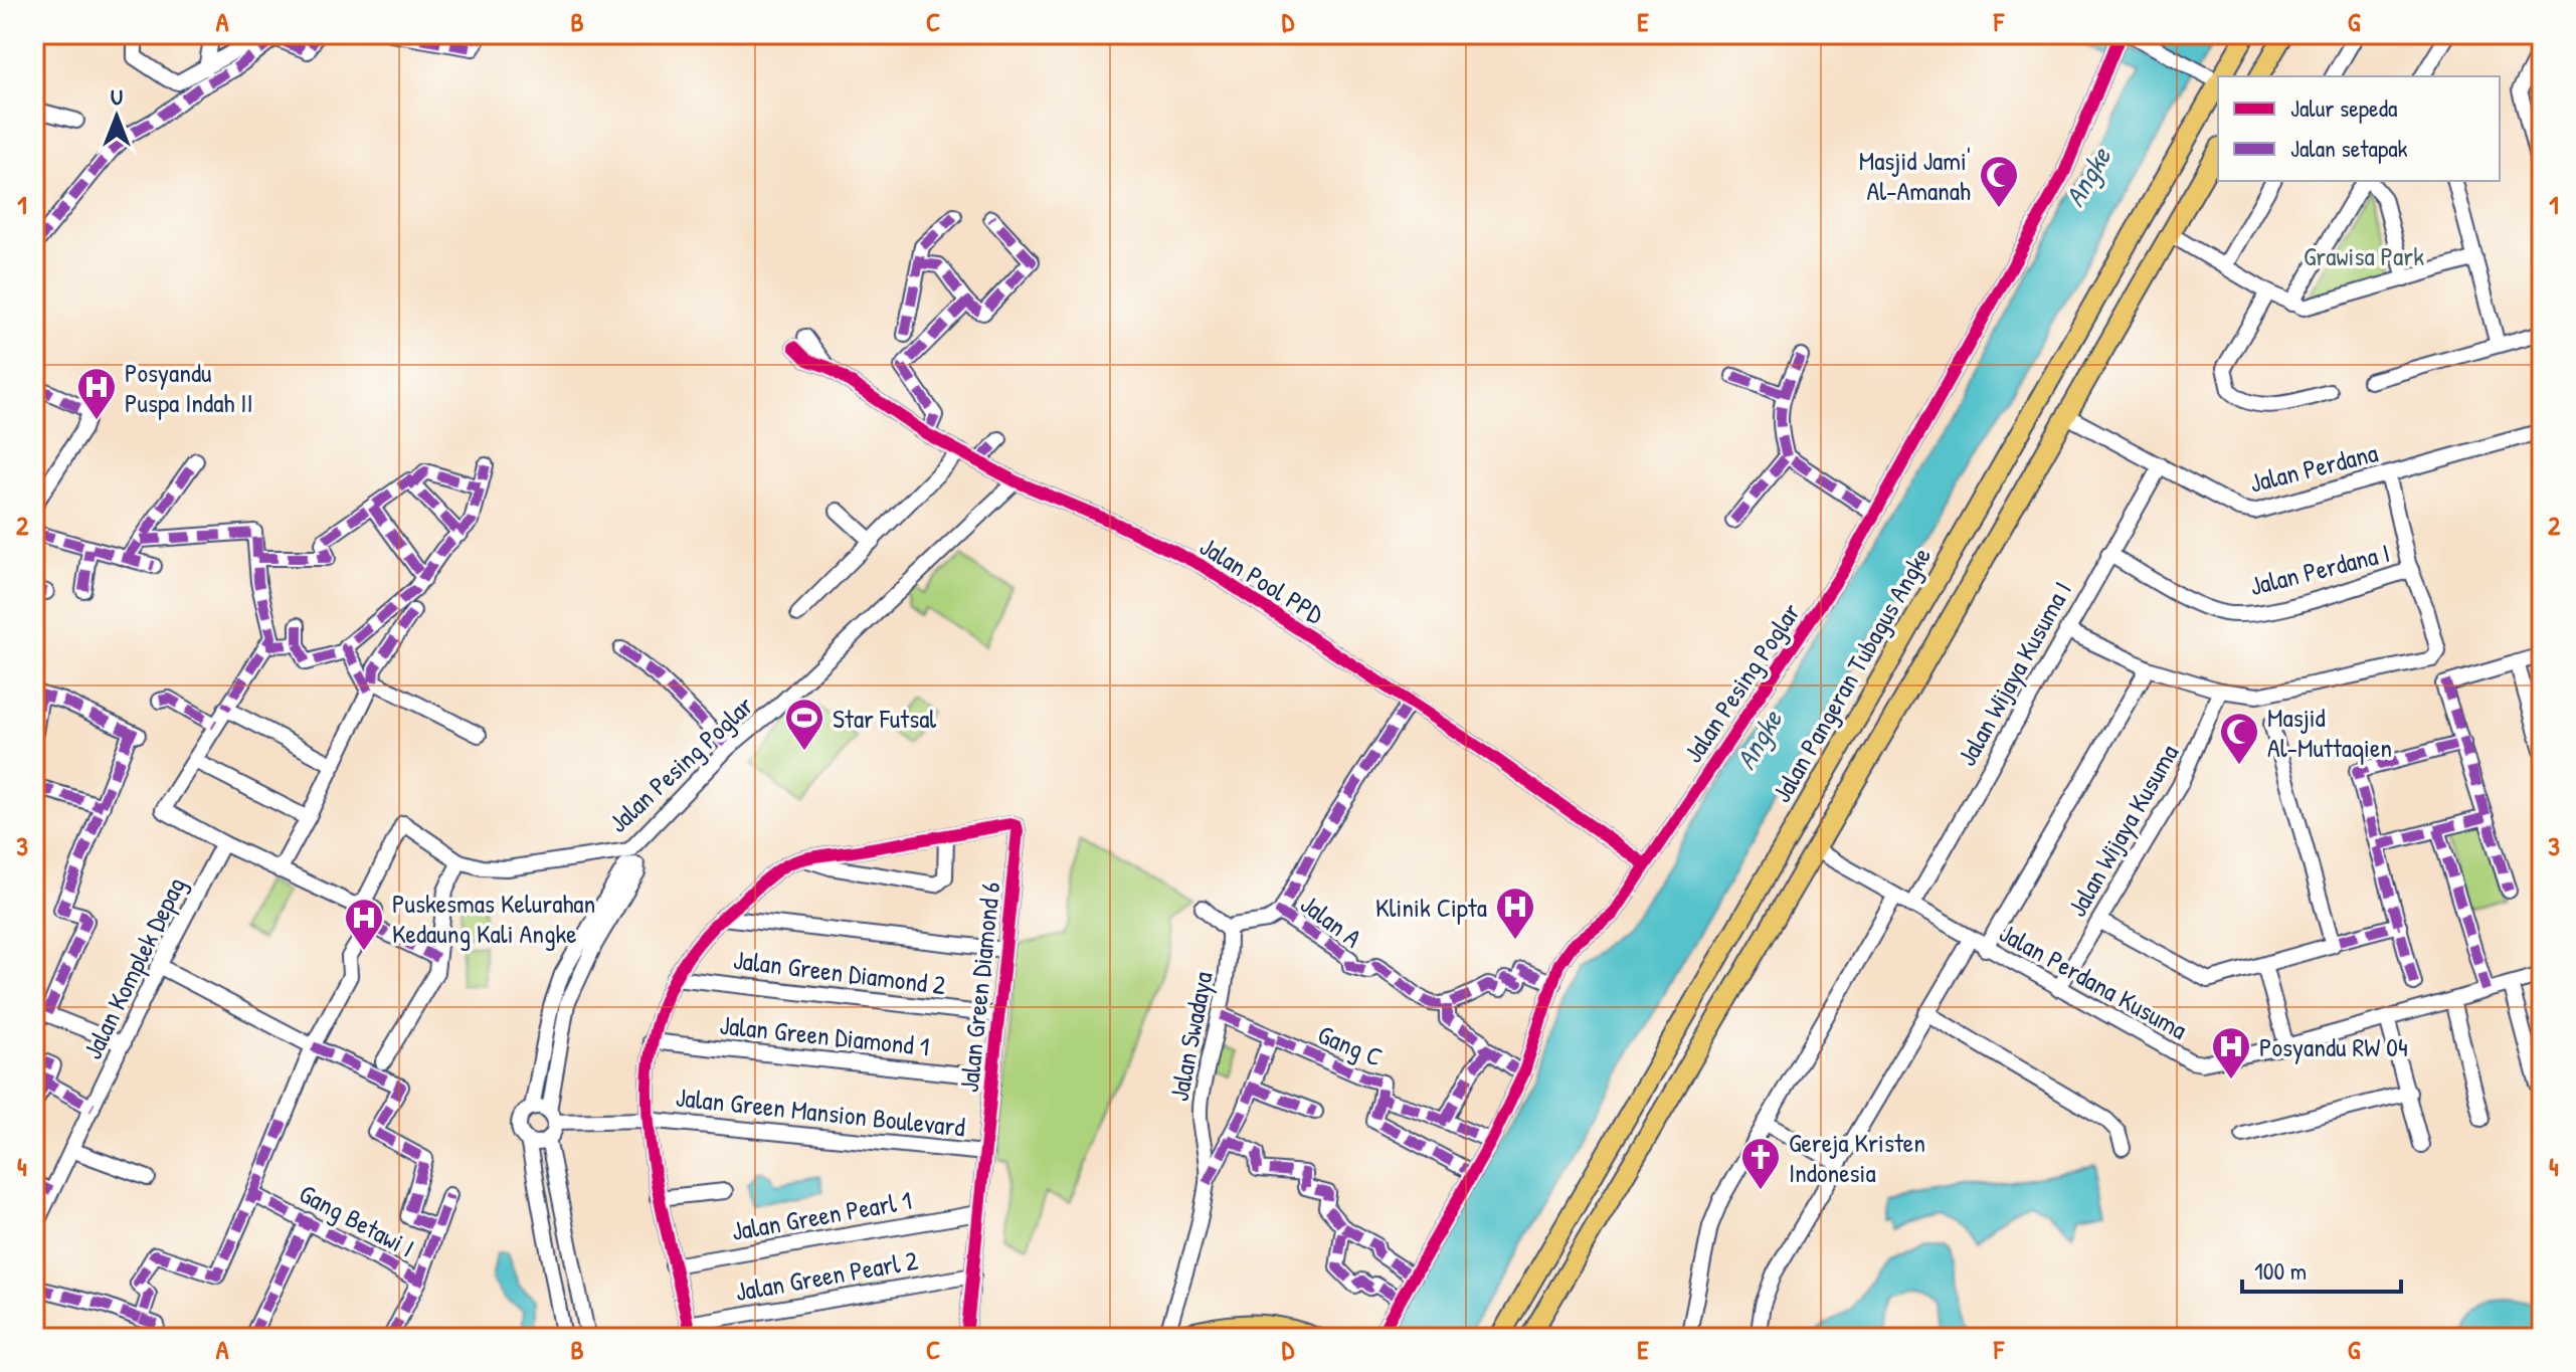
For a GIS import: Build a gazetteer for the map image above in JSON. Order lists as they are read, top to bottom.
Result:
{
  "streets": {
    "main road": ["Jalan Pangeran Tubagus Angke"],
    "street": [
      "Jalan Perdana",
      "Jalan Perdana I",
      "Jalan Pool PPD",
      "Jalan Wijaya Kusuma I",
      "Jalan Pesing Poglar",
      "Jalan Wijaya Kusuma",
      "Jalan A",
      "Jalan Komplek Depag",
      "Jalan Green Diamond 2",
      "Jalan Perdana Kusuma",
      "Jalan Green Diamond 6",
      "Jalan Green Diamond 1",
      "Jalan Swadaya",
      "Gang C",
      "Jalan Green Mansion Boulevard",
      "Jalan Green Pearl 1",
      "Gang Betawi I",
      "Jalan Green Pearl 2"
    ]
  },
  "crossings": [
    ["Jalan Perdana", "Jalan Wijaya Kusuma I"],
    ["Jalan Perdana I", "Jalan Wijaya Kusuma I"],
    ["Jalan Pool PPD", "Jalan Pesing Poglar"],
    ["Jalan Wijaya Kusuma I", "Jalan Perdana Kusuma"],
    ["Jalan Pesing Poglar", "Gang C"],
    ["Jalan Wijaya Kusuma", "Jalan Perdana Kusuma"],
    ["Jalan Green Diamond 2", "Jalan Green Diamond 6"],
    ["Jalan Green Diamond 6", "Jalan Green Diamond 1"],
    ["Jalan Green Diamond 6", "Jalan Green Mansion Boulevard"],
    ["Jalan Green Diamond 6", "Jalan Green Pearl 1"],
    ["Jalan Green Diamond 6", "Jalan Green Pearl 2"],
    ["Jalan Swadaya", "Gang C"]
  ],
  "water": ["Angke"],
  "parks": ["Grawisa Park"],
  "places": {
    "mosque": ["Masjid Jami' Al-Amanah", "Masjid Al-Muttaqien"],
    "hospital": [
      "Posyandu Puspa Indah II",
      "Klinik Cipta",
      "Puskesmas Kelurahan Kedaung Kali Angke",
      "Posyandu RW 04"
    ],
    "sports": ["Star Futsal"],
    "church": ["Gereja Kristen Indonesia"]
  },
  "legend": ["Jalur sepeda", "Jalan setapak"],
  "scale_bar": "100 m",
  "north": "top",
  "grid": {
    "columns": [
      "A",
      "B",
      "C",
      "D",
      "E",
      "F",
      "G"
    ],
    "rows": [
      "1",
      "2",
      "3",
      "4"
    ]
  }
}
